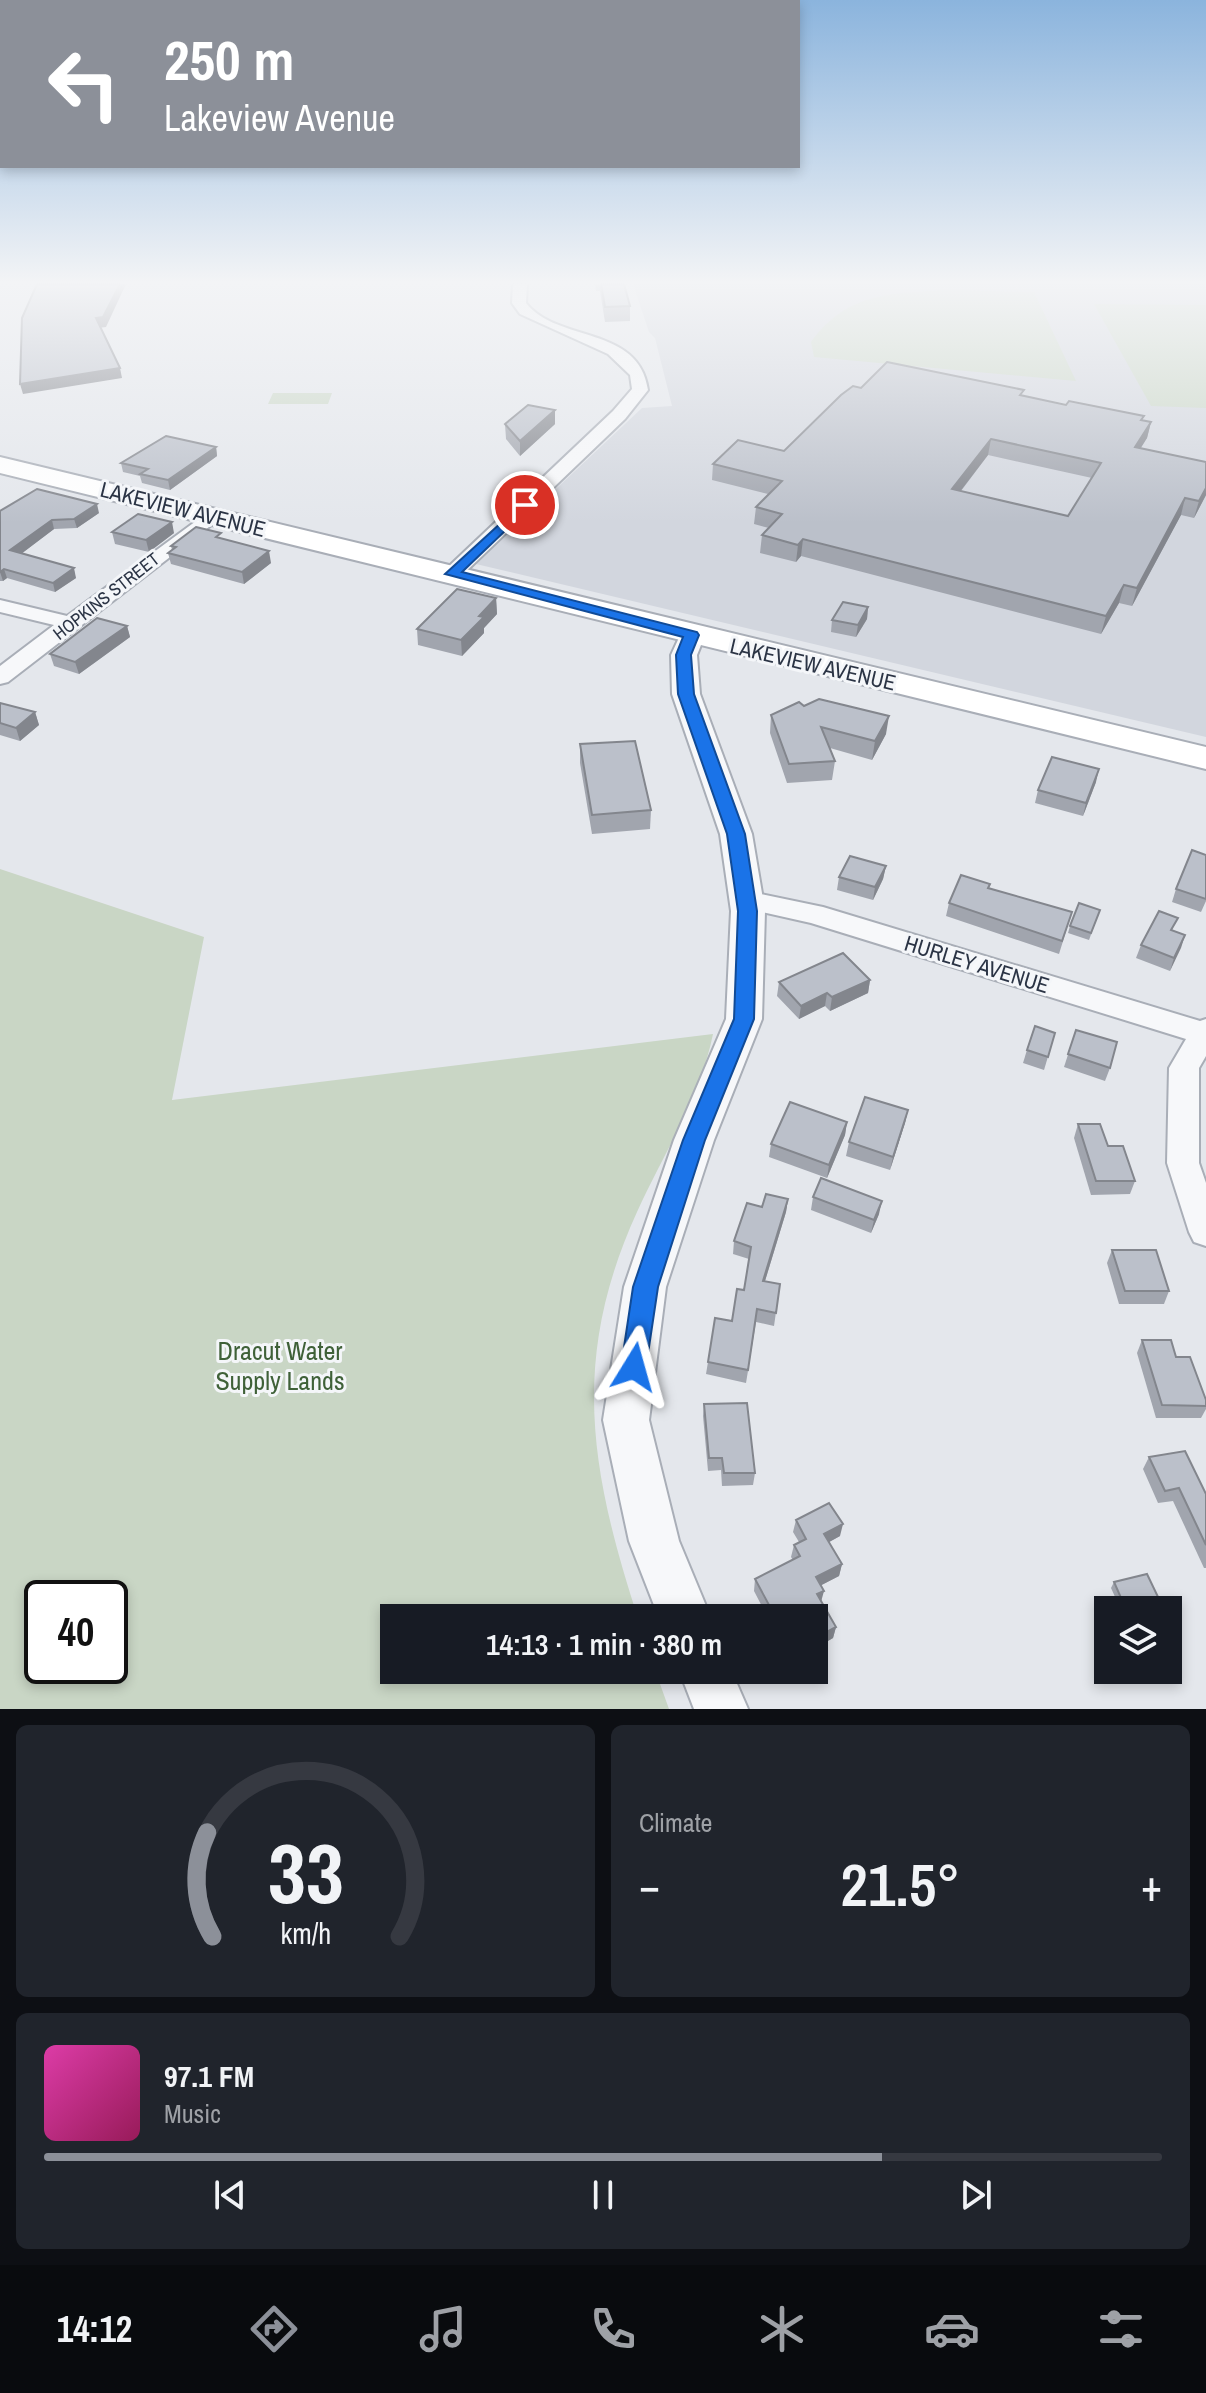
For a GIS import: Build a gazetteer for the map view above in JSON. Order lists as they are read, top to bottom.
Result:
{
  "streets": {
    "main road": ["LAKEVIEW AVENUE"],
    "street": ["HOPKINS STREET", "HURLEY AVENUE"]
  },
  "crossings": [
    ["LAKEVIEW AVENUE", "HOPKINS STREET"]
  ],
  "parks": ["Dracut Water Supply Lands"],
  "page": {
    "turn": ["250 m", "Lakeview Avenue"],
    "limit": "40",
    "trip": "14:13 · 1 min · 380 m",
    "tile": "Climate",
    "heat": ["−", "21.5°", "+"],
    "song": ["97.1 FM", "Music"],
    "tabs": "14:12",
    "gauge": ["33", "km/h"]
  }
}
